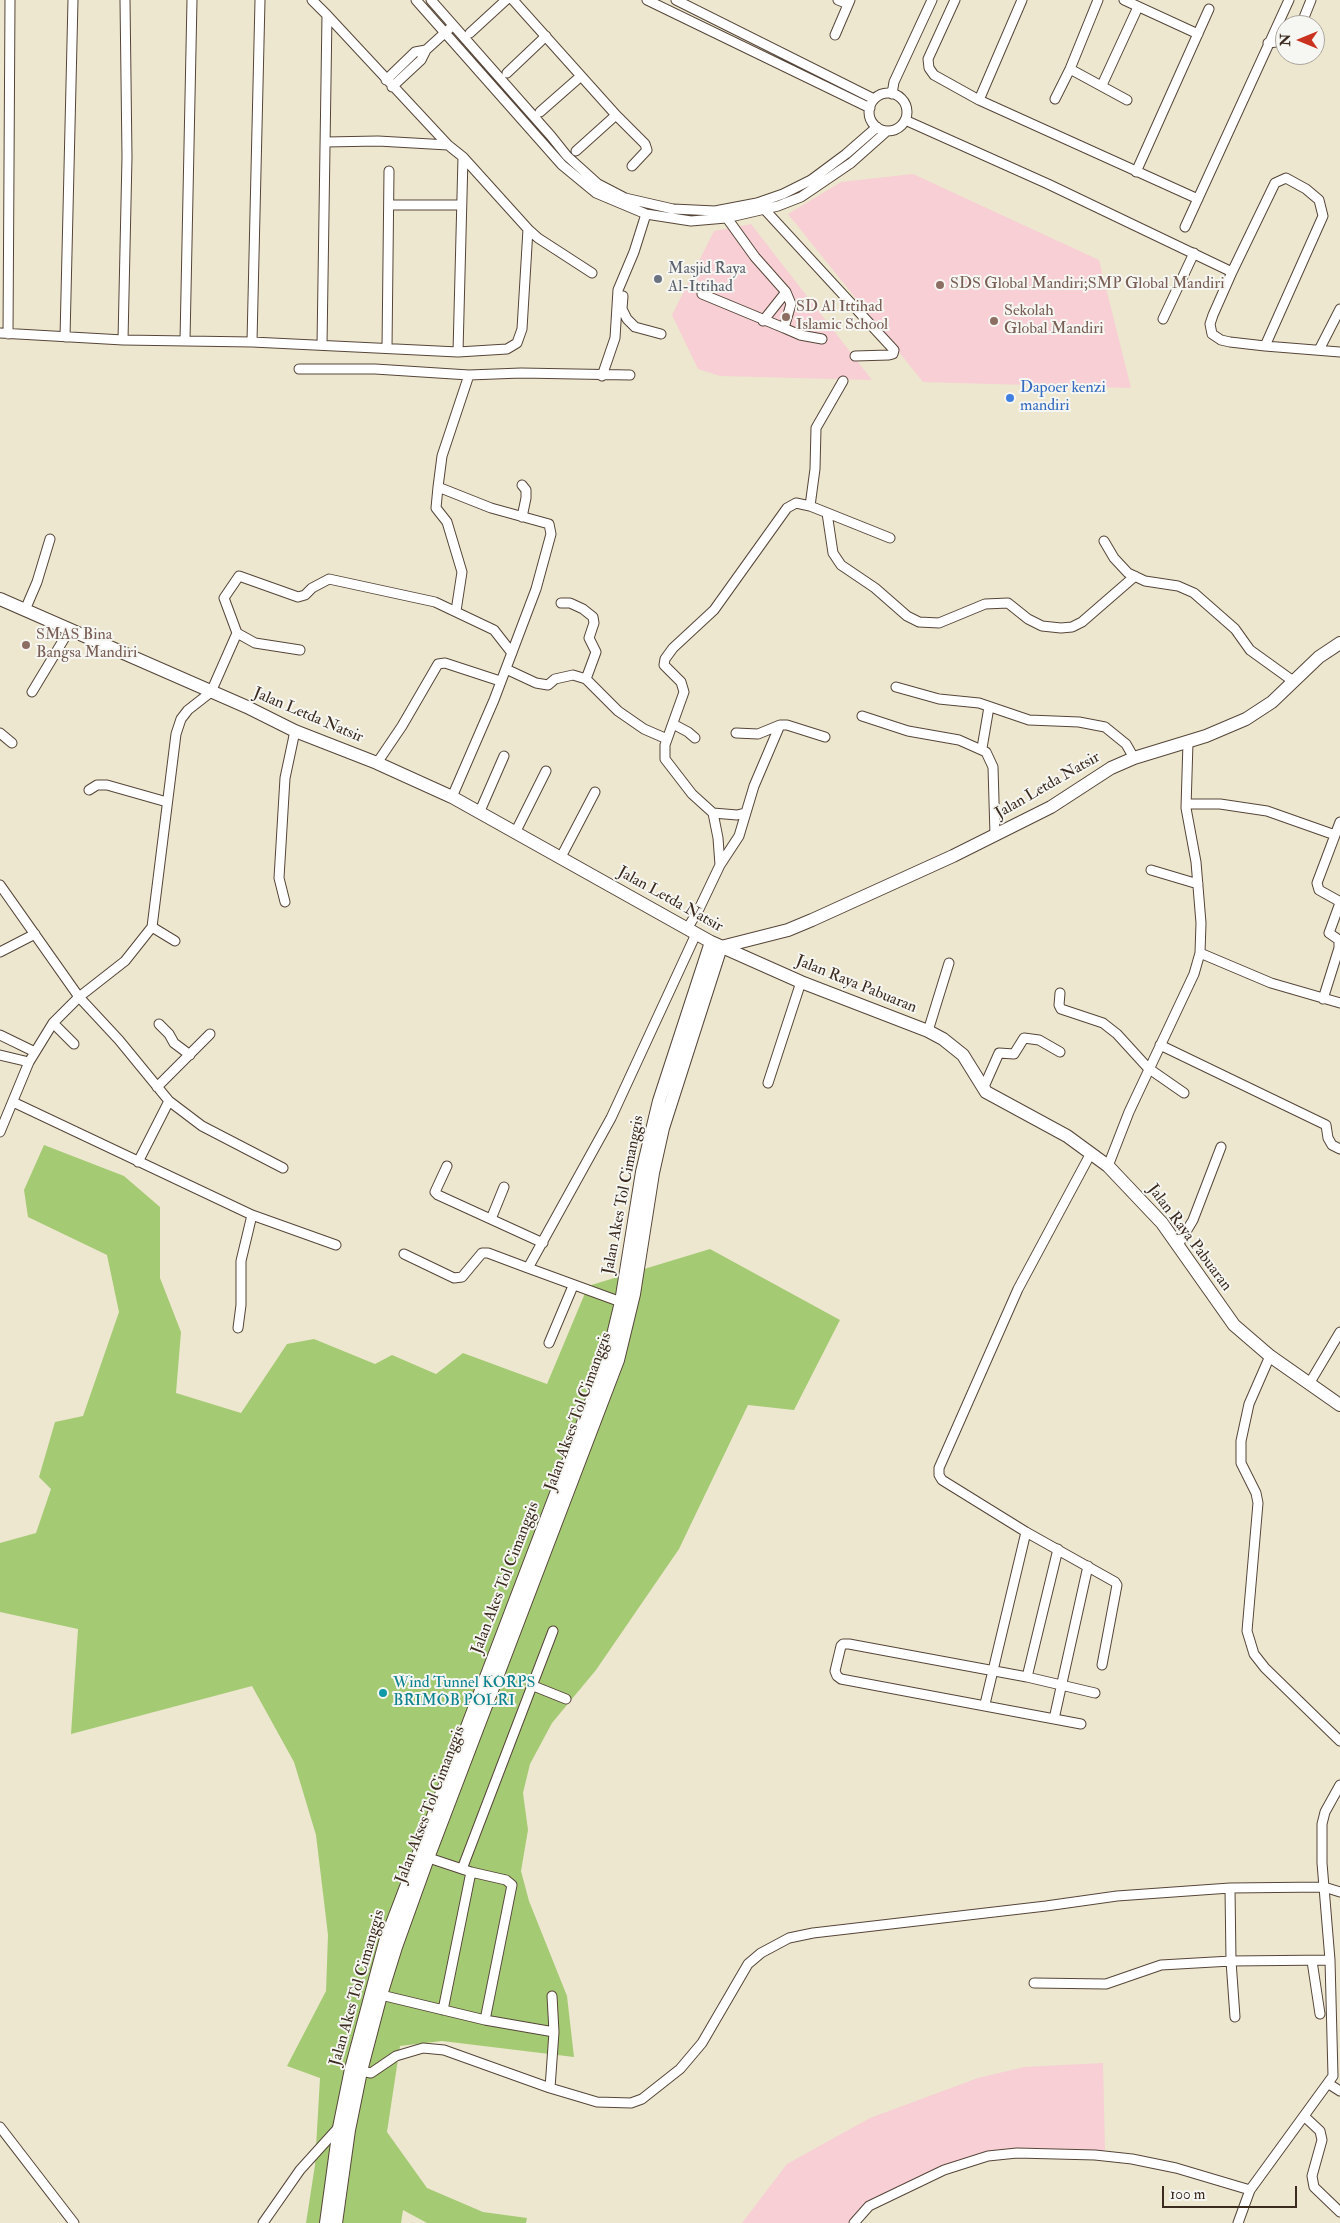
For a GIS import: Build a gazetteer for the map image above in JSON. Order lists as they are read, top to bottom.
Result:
{
  "streets": {
    "main road": [
      "Jalan Letda Natsir",
      "Jalan Raya Pabuaran",
      "Jalan Akes Tol Cimanggis",
      "Jalan Akses Tol Cimanggis"
    ]
  },
  "crossings": [
    ["Jalan Letda Natsir", "Jalan Raya Pabuaran"],
    ["Jalan Letda Natsir", "Jalan Akes Tol Cimanggis"],
    ["Jalan Letda Natsir", "Jalan Akses Tol Cimanggis"],
    ["Jalan Raya Pabuaran", "Jalan Akes Tol Cimanggis"],
    ["Jalan Raya Pabuaran", "Jalan Akses Tol Cimanggis"],
    ["Jalan Akes Tol Cimanggis", "Jalan Akses Tol Cimanggis"]
  ],
  "places": [
    "Masjid Raya Al-Ittihad",
    "SDS Global Mandiri;SMP Global Mandiri",
    "SD Al Ittihad Islamic School",
    "Sekolah Global Mandiri",
    "Dapoer kenzi mandiri",
    "SMAS Bina Bangsa Mandiri",
    "Wind Tunnel KORPS BRIMOB POLRI"
  ],
  "scale_bar": "100 m",
  "north": "left"
}
